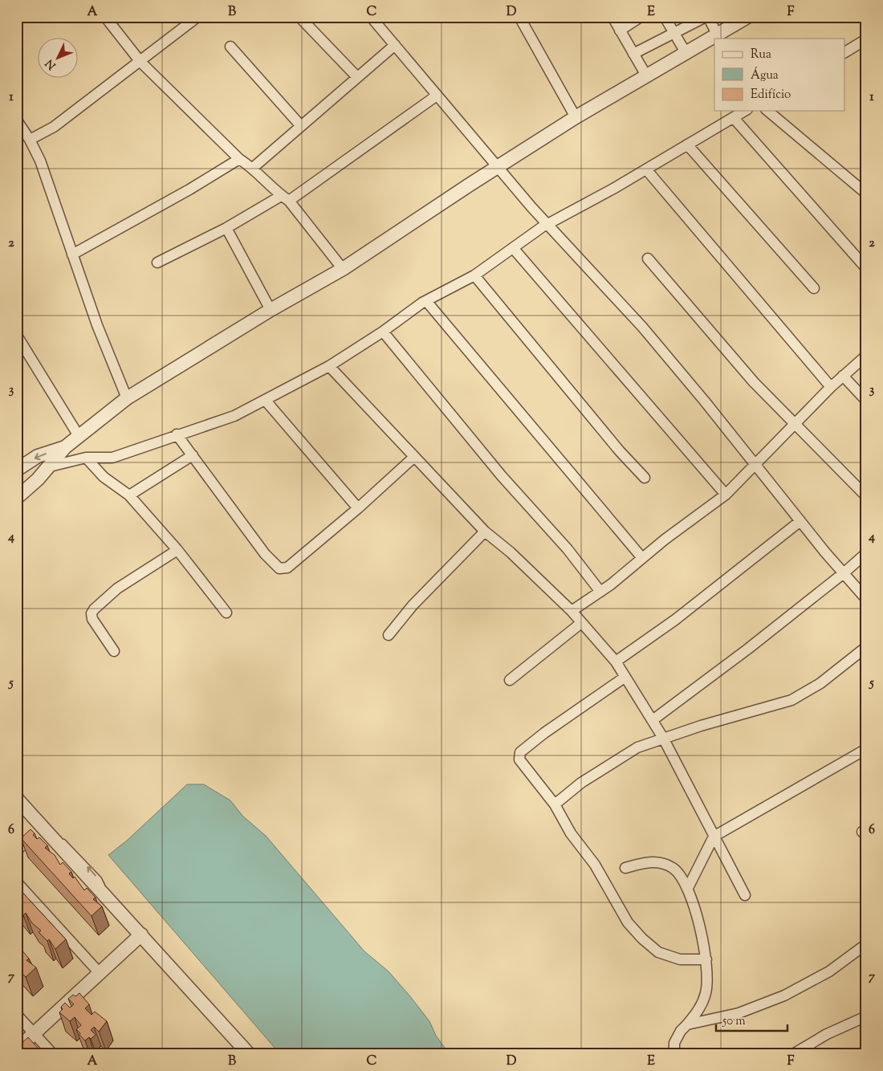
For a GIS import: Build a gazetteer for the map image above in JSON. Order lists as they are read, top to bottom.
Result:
{
  "legend": ["Rua", "Água", "Edifício"],
  "scale_bar": "50 m",
  "north": "bottom left",
  "grid": {
    "columns": [
      "A",
      "B",
      "C",
      "D",
      "E",
      "F"
    ],
    "rows": [
      "1",
      "2",
      "3",
      "4",
      "5",
      "6",
      "7"
    ]
  }
}
